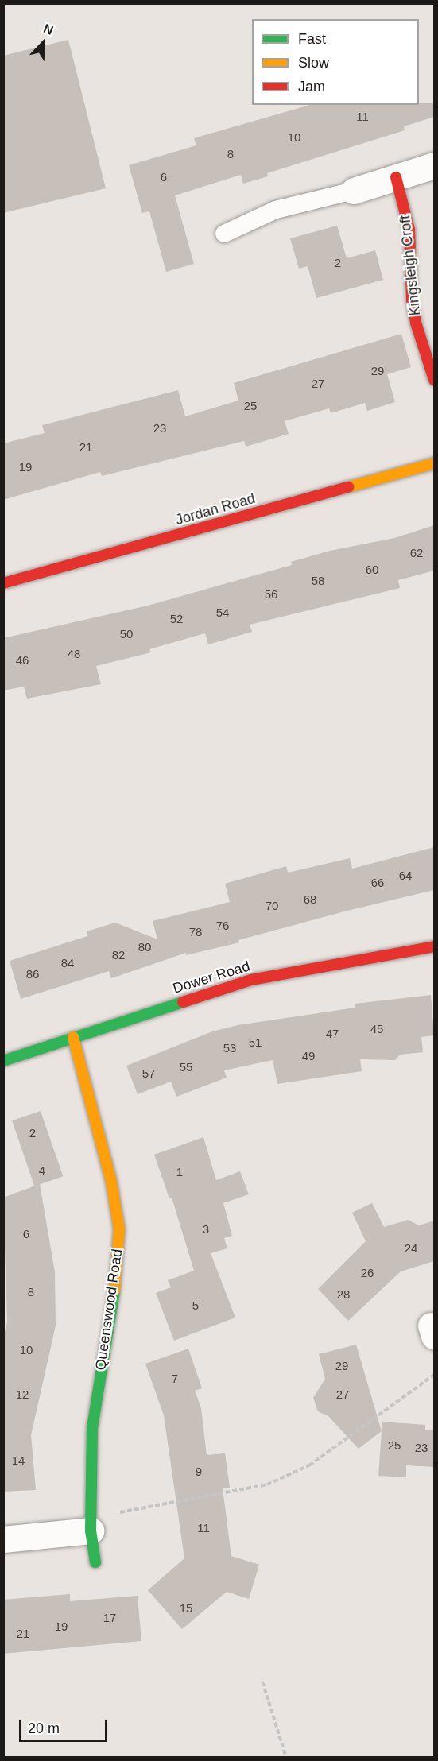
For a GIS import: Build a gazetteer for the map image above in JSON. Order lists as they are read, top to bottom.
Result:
{
  "streets": {
    "street": [
      "Kingsleigh Croft",
      "Jordan Road",
      "Dower Road",
      "Queenswood Road"
    ]
  },
  "crossings": [
    ["Dower Road", "Queenswood Road"]
  ],
  "house_numbers": [
    "11",
    "10",
    "8",
    "6",
    "2",
    "29",
    "27",
    "25",
    "23",
    "21",
    "19",
    "62",
    "60",
    "58",
    "56",
    "54",
    "52",
    "50",
    "48",
    "46",
    "64",
    "66",
    "68",
    "70",
    "76",
    "78",
    "80",
    "82",
    "84",
    "86",
    "45",
    "47",
    "51",
    "53",
    "49",
    "55",
    "57",
    "2",
    "4",
    "1",
    "3",
    "6",
    "24",
    "26",
    "8",
    "28",
    "5",
    "10",
    "29",
    "7",
    "12",
    "27",
    "25",
    "23",
    "14",
    "9",
    "11",
    "15",
    "17",
    "19",
    "21"
  ],
  "legend": ["Fast", "Slow", "Jam"],
  "scale_bar": "20 m",
  "north": "top"
}
